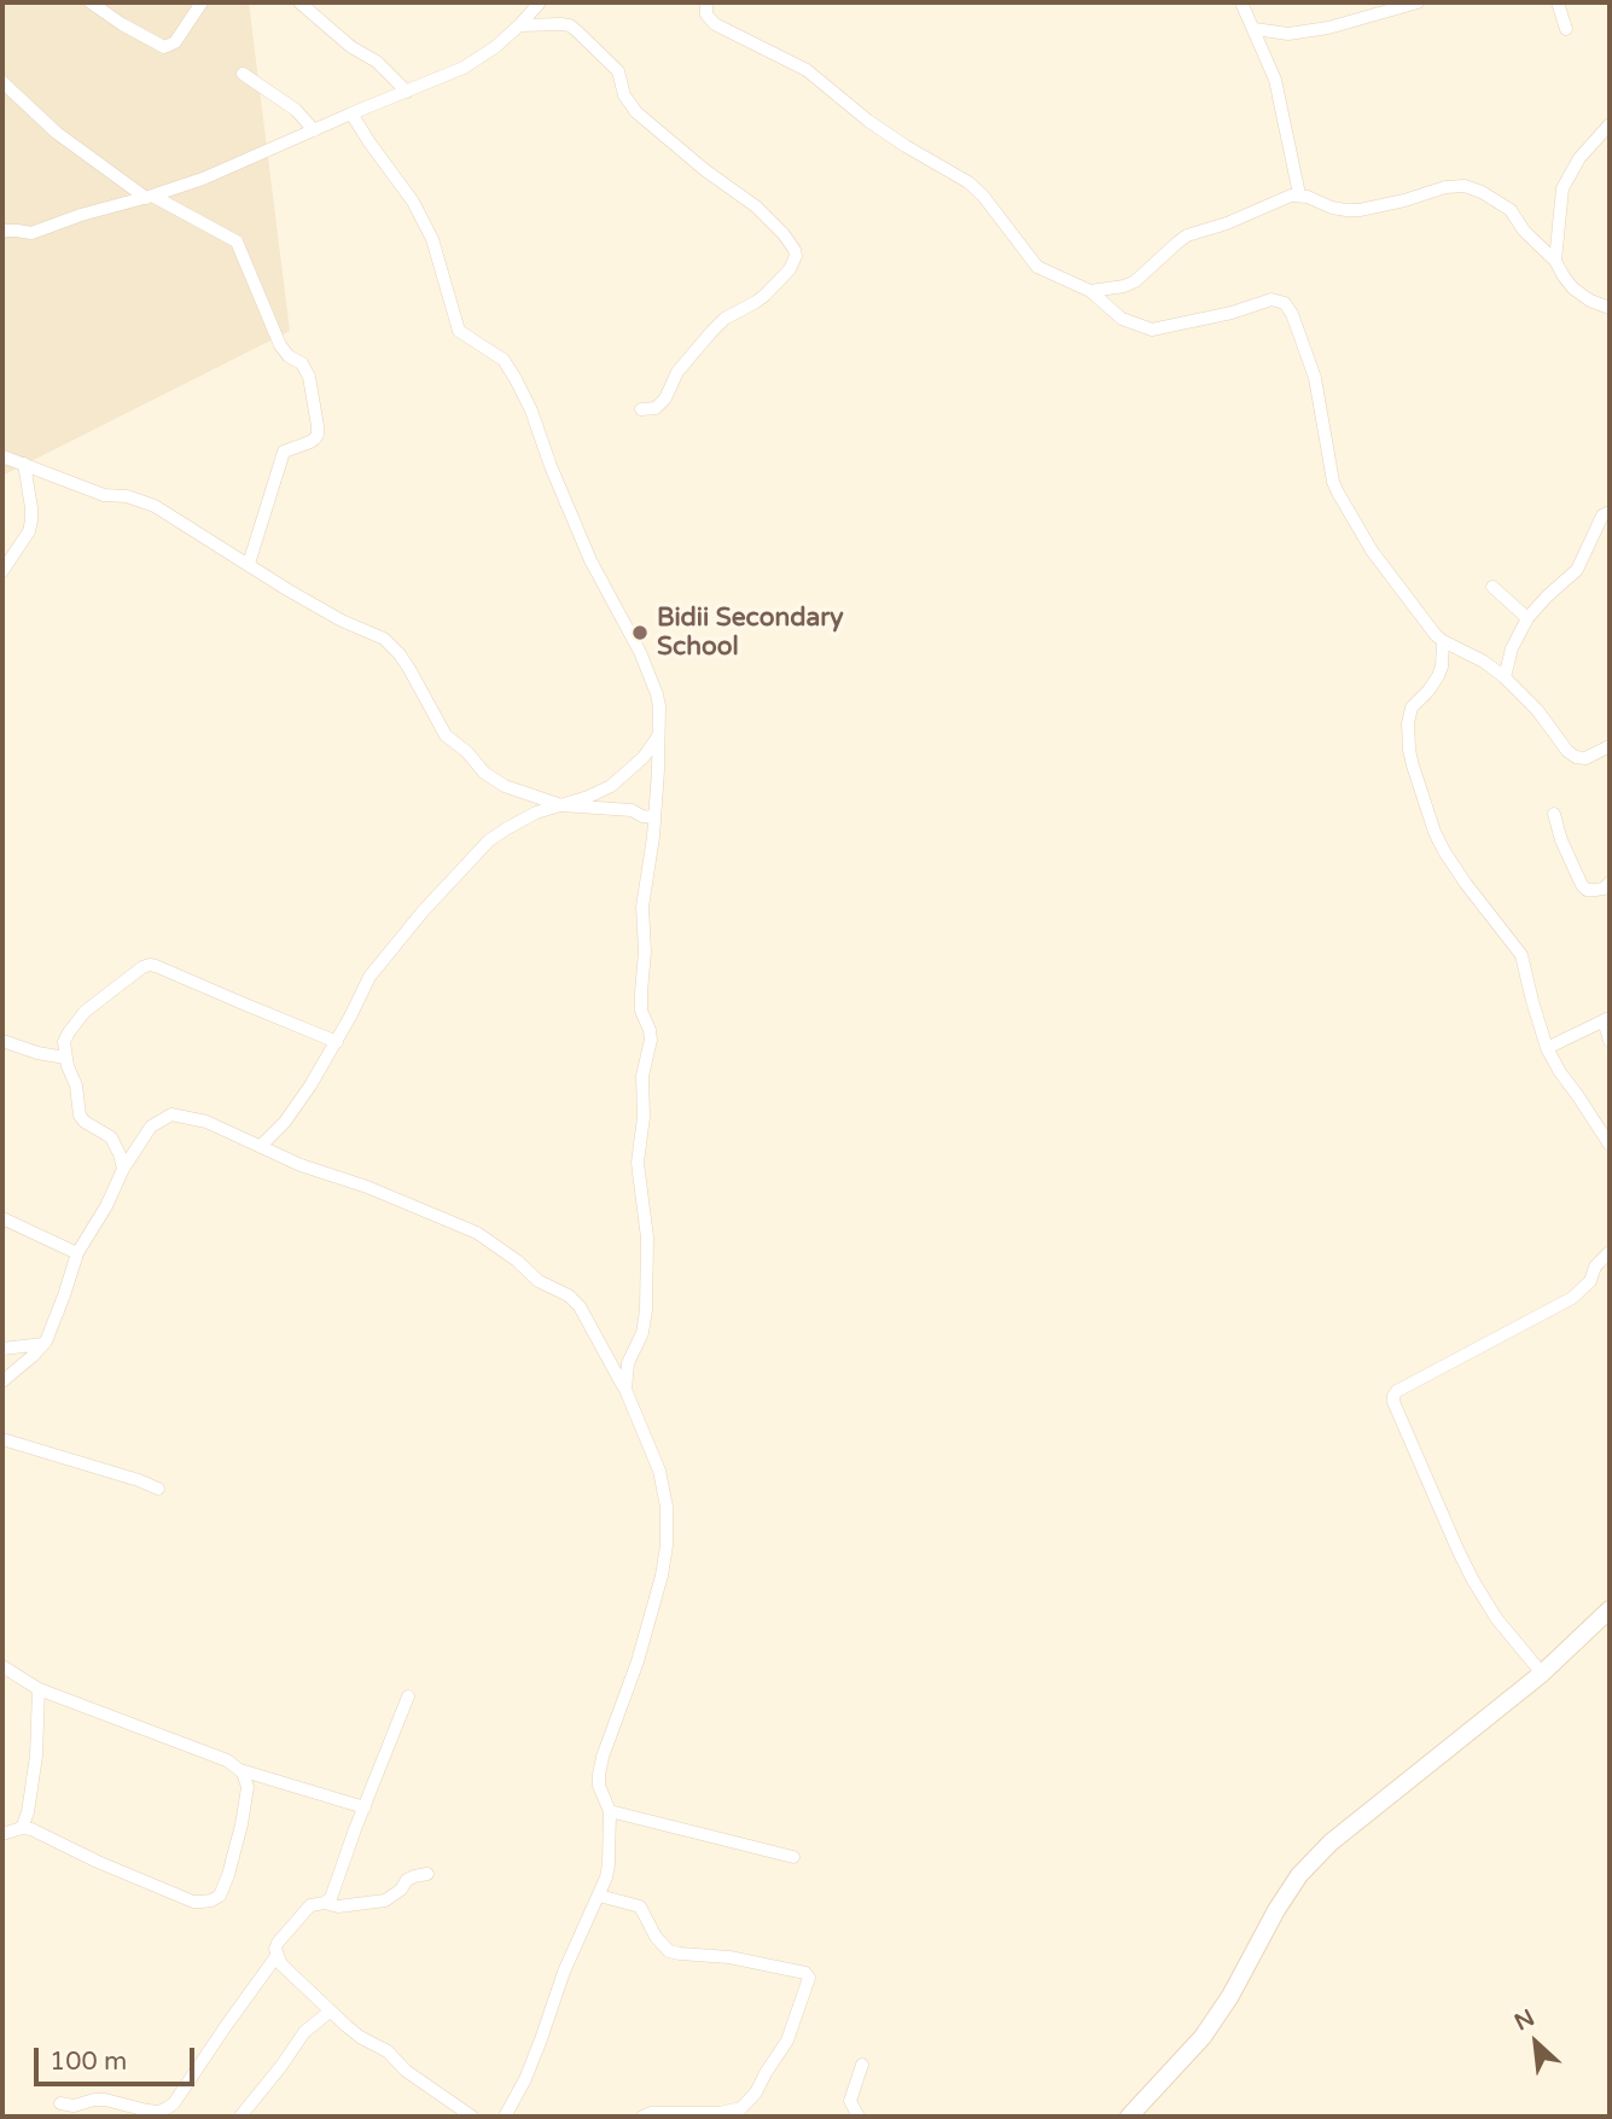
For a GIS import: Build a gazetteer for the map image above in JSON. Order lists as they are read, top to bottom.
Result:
{
  "places": ["Bidii Secondary School"],
  "scale_bar": "100 m",
  "north": "top left"
}
